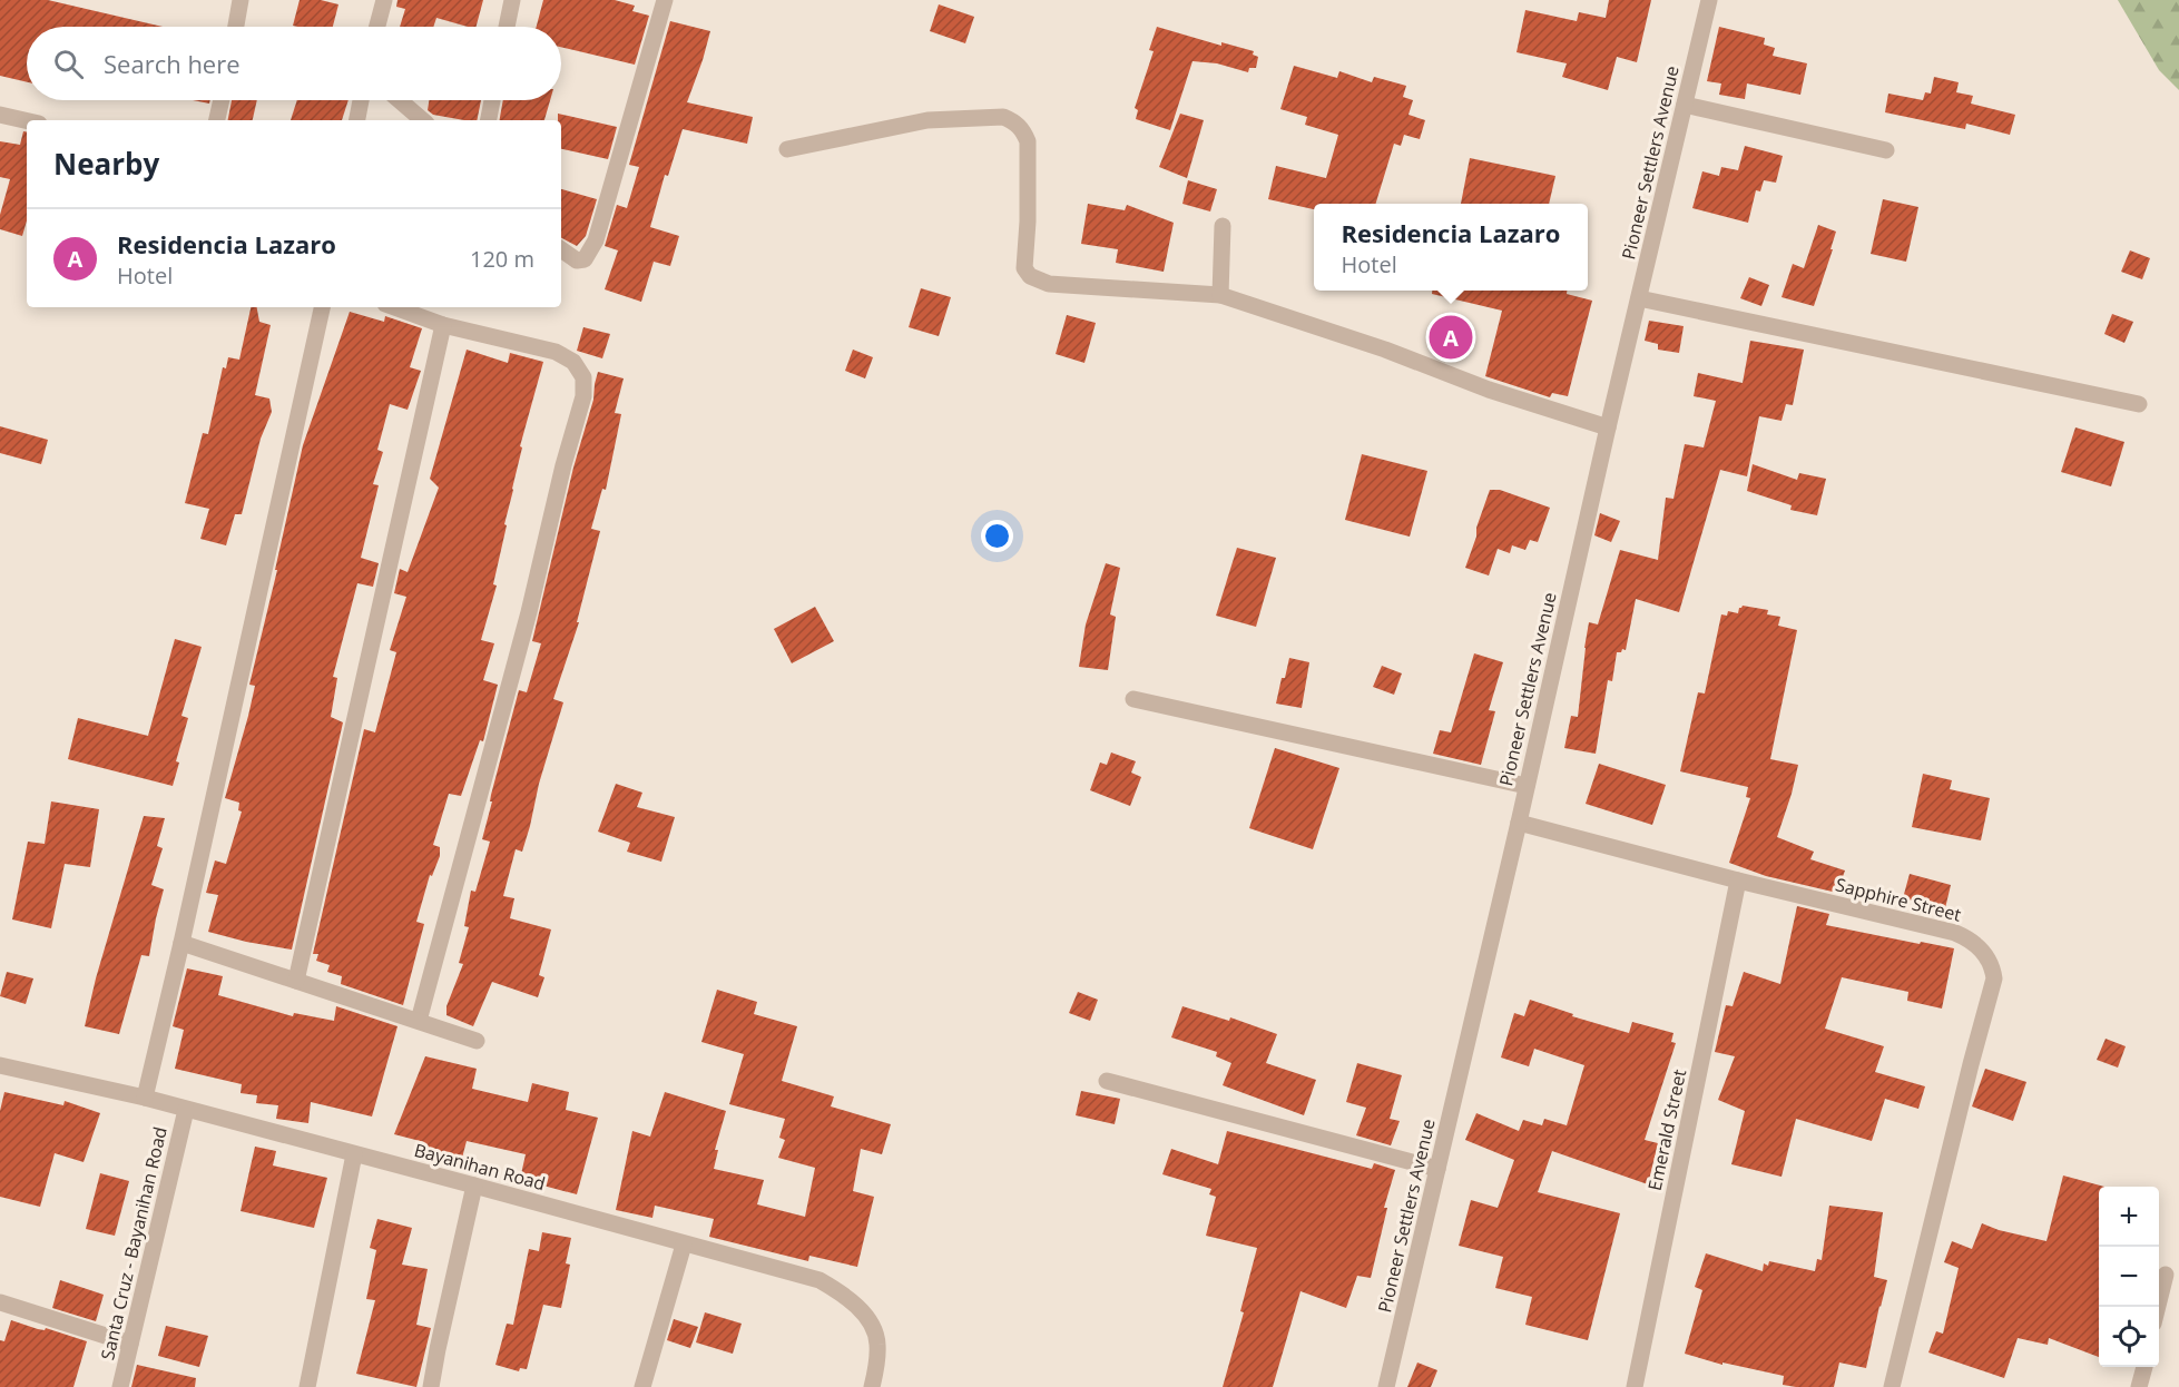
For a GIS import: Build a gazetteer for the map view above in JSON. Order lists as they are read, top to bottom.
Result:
{
  "streets": {
    "street": [
      "Pioneer Settlers Avenue",
      "Sapphire Street",
      "Emerald Street",
      "Bayanihan Road",
      "Santa Cruz - Bayanihan Road"
    ]
  },
  "crossings": [
    ["Pioneer Settlers Avenue", "Sapphire Street"],
    ["Sapphire Street", "Emerald Street"],
    ["Bayanihan Road", "Santa Cruz - Bayanihan Road"]
  ],
  "page": {
    "search": "Search here",
    "heading": "Nearby",
    "popup": ["Residencia Lazaro", "Hotel"],
    "list": [
      {
        "mark": "A",
        "name": "Residencia Lazaro",
        "note": "Hotel",
        "value": "120 m"
      }
    ],
    "pins": "A",
    "map_buttons": ["+", "−"]
  }
}
